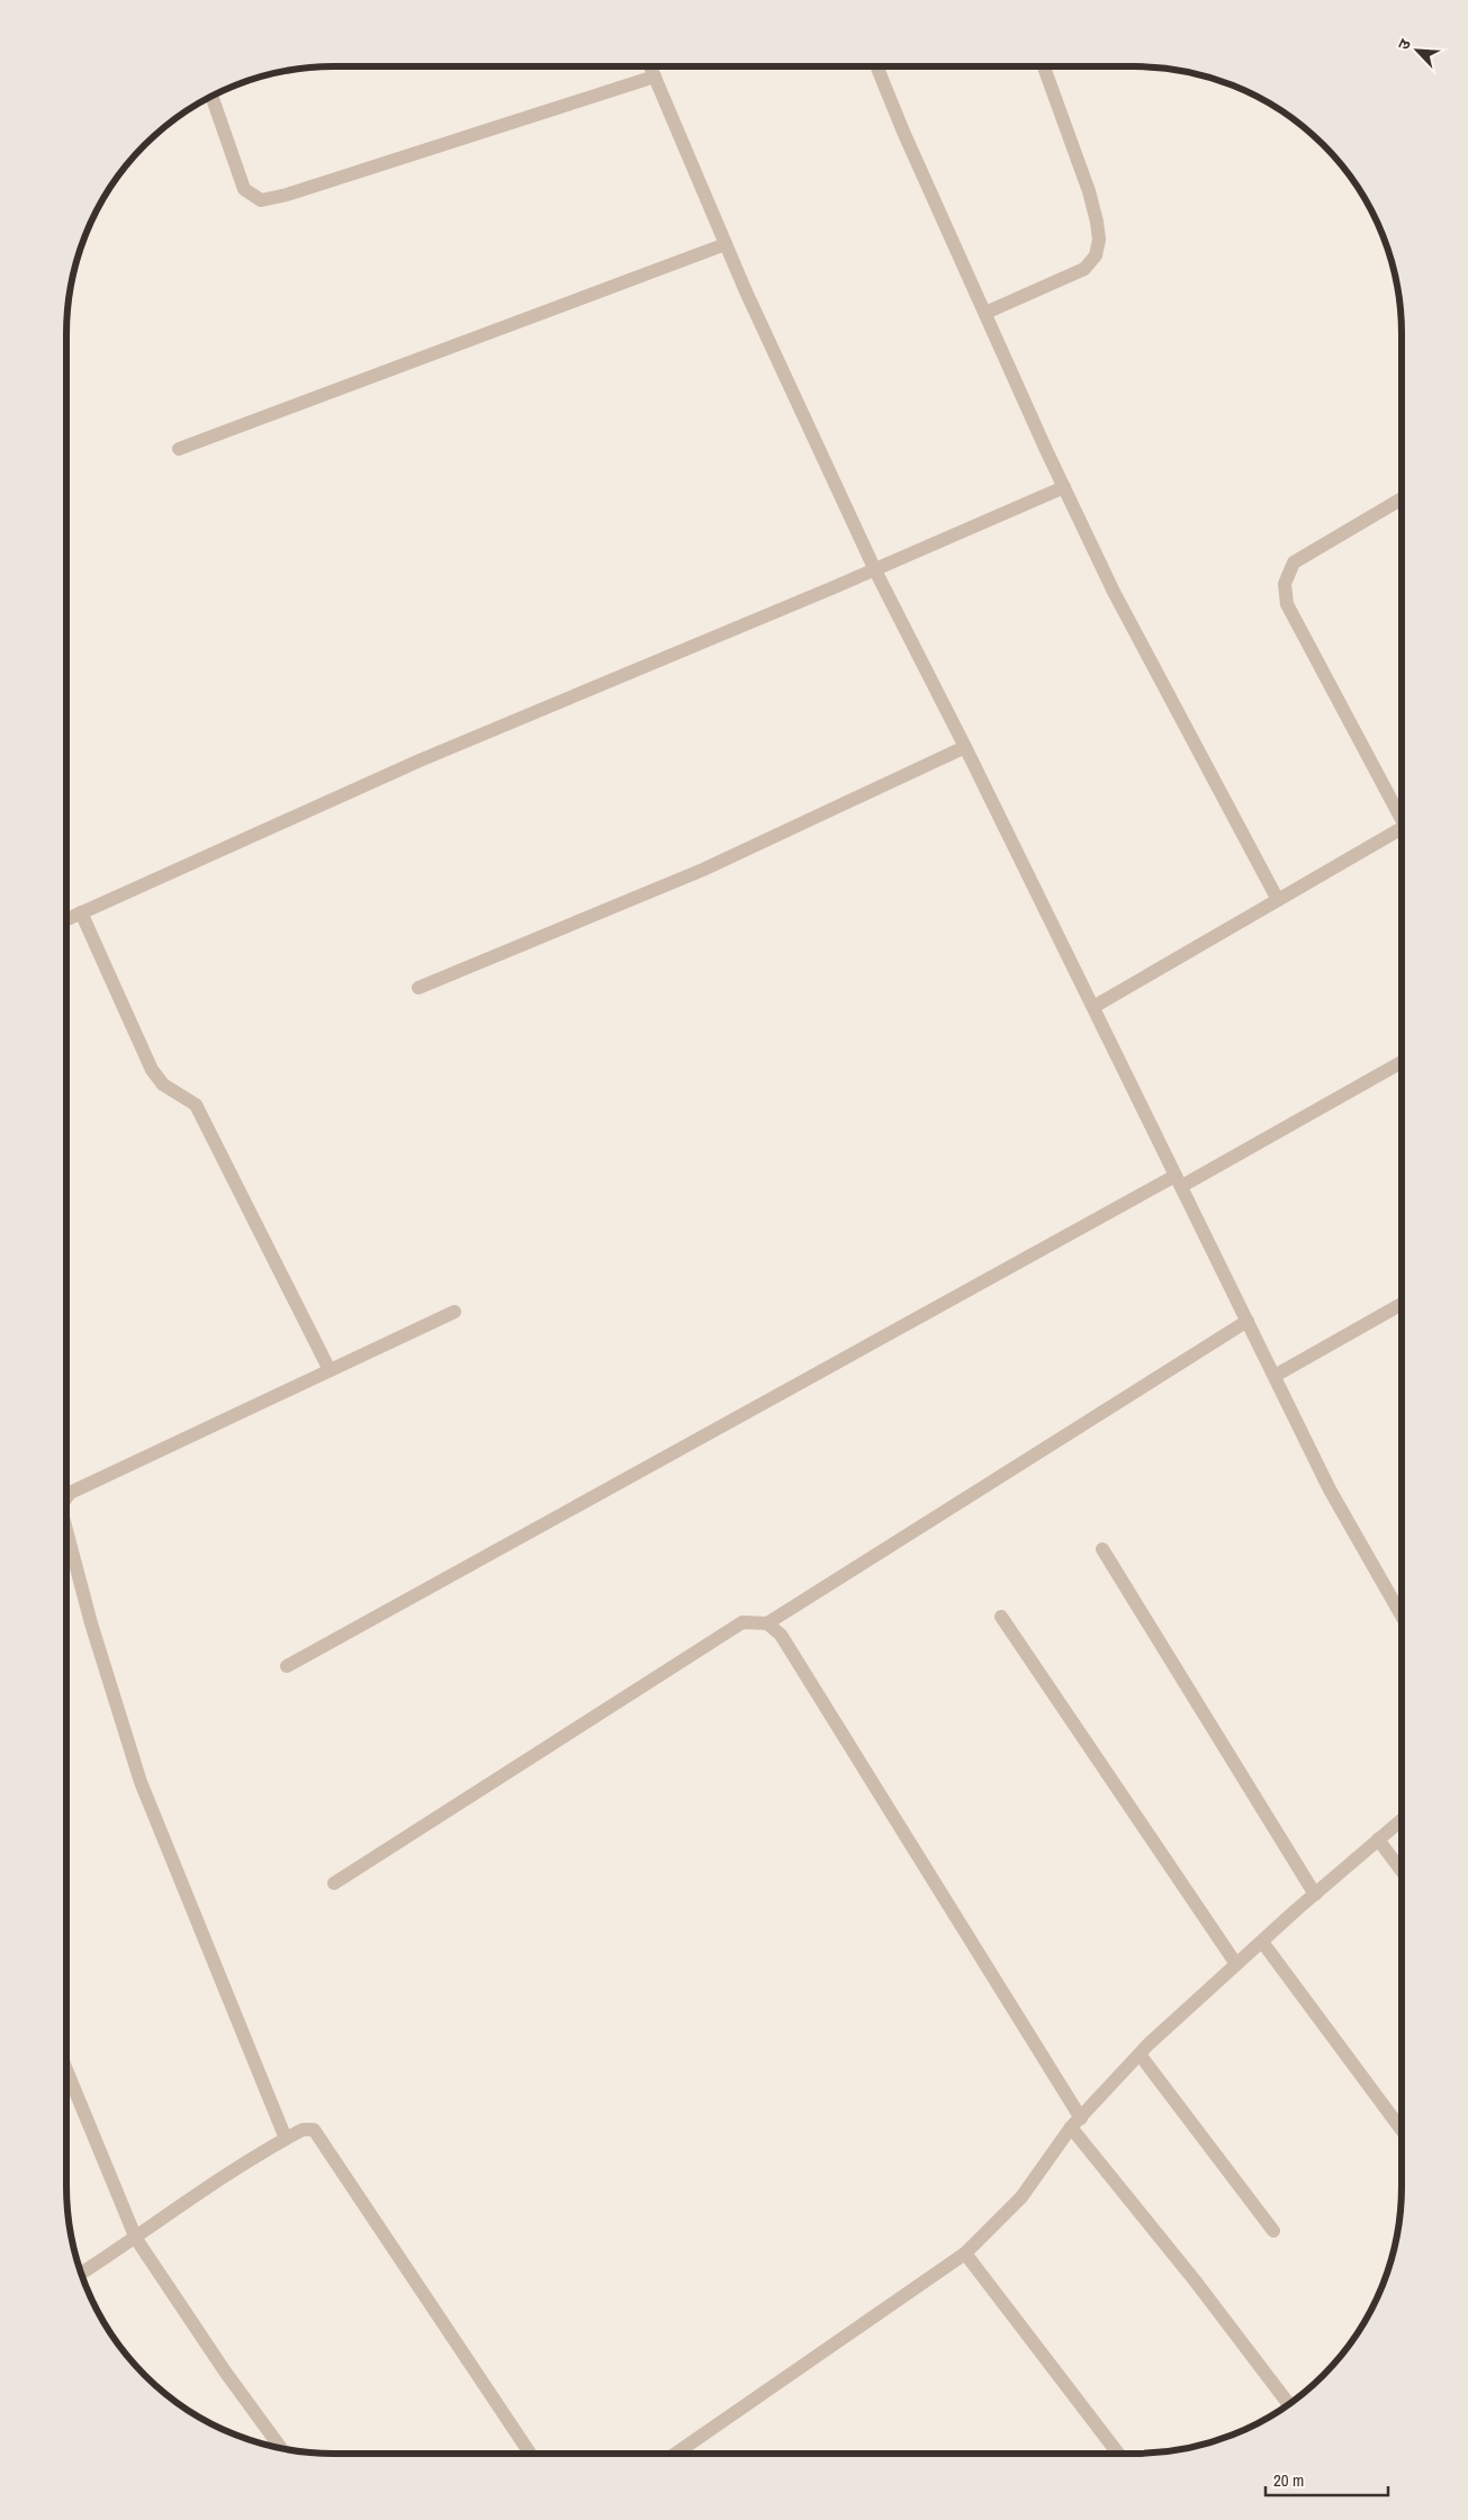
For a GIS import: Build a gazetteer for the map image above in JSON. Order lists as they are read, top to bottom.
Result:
{
  "scale_bar": "20 m",
  "north": "top left"
}
